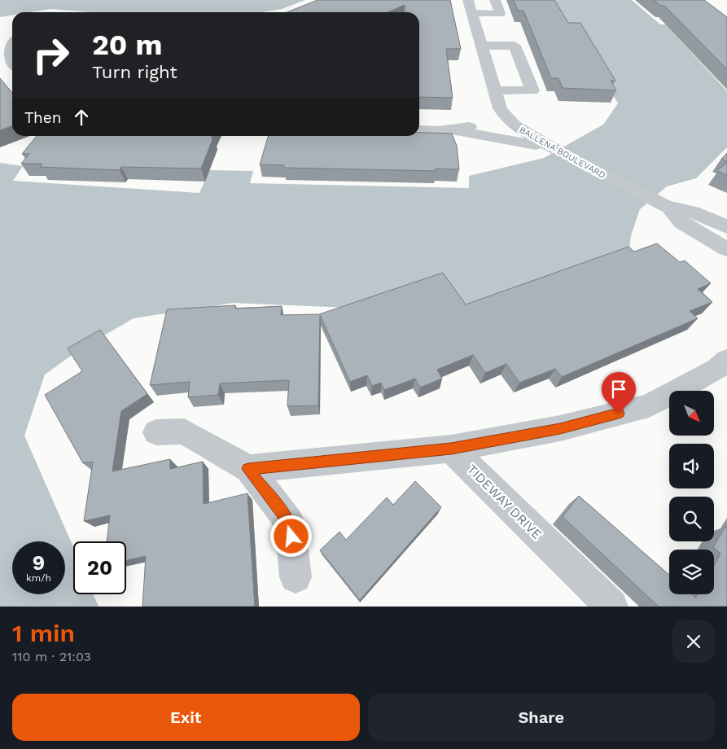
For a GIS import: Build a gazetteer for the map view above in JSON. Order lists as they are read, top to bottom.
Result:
{
  "streets": {
    "street": ["BALLENA BOULEVARD", "TIDEWAY DRIVE"]
  },
  "north": "bottom right",
  "page": {
    "turn": ["20 m", "Turn right"],
    "then": "Then",
    "speed": "9 km/h",
    "limit": "20",
    "heading": ["1 min", "110 m · 21:03"],
    "buttons": ["Exit", "Share"]
  }
}
